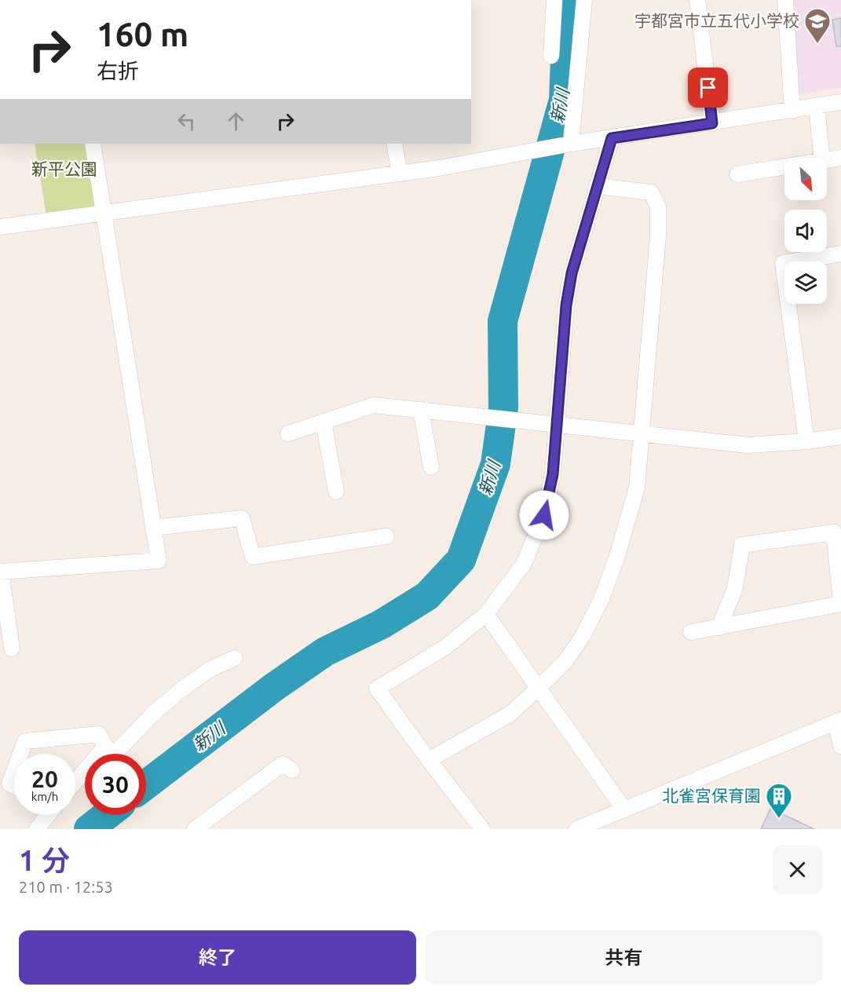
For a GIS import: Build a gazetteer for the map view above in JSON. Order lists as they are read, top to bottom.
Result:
{
  "water": ["新川"],
  "parks": ["新平公園"],
  "places": {
    "school or university": ["宇都宮市立五代小学校"],
    "building": ["北雀宮保育園"]
  },
  "north": "bottom right",
  "page": {
    "turn": ["160 m", "右折"],
    "speed": "20 km/h",
    "limit": "30",
    "heading": ["1 分", "210 m · 12:53"],
    "buttons": ["終了", "共有"]
  }
}
